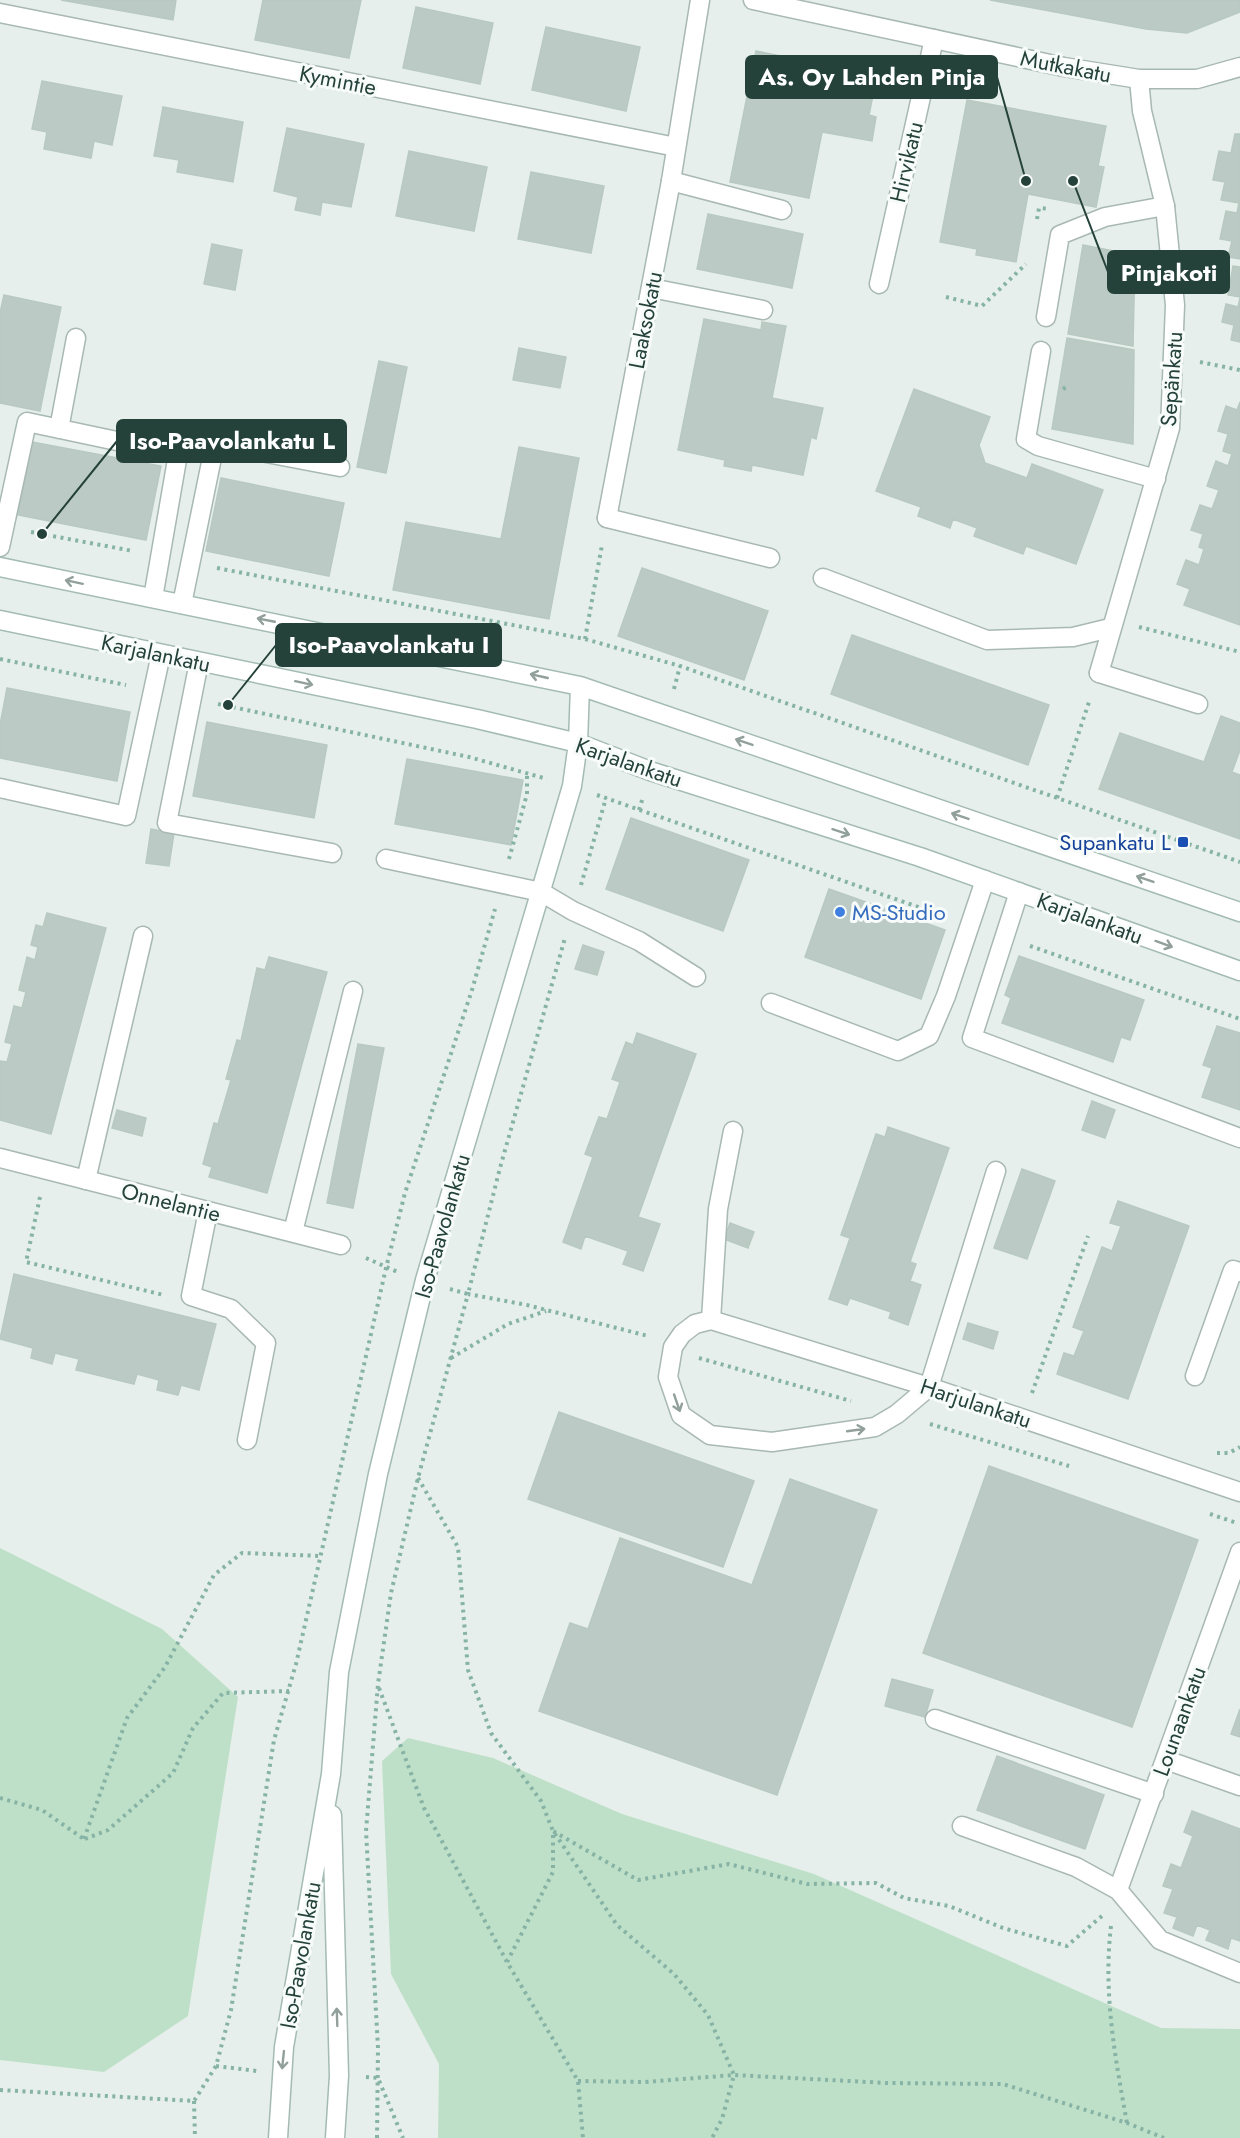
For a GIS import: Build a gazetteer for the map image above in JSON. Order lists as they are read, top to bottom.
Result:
{
  "streets": {
    "main road": [
      "Mutkakatu",
      "Kymintie",
      "Hirvikatu",
      "Laaksokatu",
      "Sepänkatu",
      "Karjalankatu",
      "Onnelantie",
      "Iso-Paavolankatu",
      "Harjulankatu",
      "Lounaankatu"
    ]
  },
  "crossings": [
    ["Mutkakatu", "Hirvikatu"],
    ["Mutkakatu", "Sepänkatu"],
    ["Kymintie", "Laaksokatu"],
    ["Karjalankatu", "Iso-Paavolankatu"]
  ],
  "places": {
    "other": [
      "As. Oy Lahden Pinja",
      "Pinjakoti",
      "Iso-Paavolankatu L",
      "Iso-Paavolankatu I",
      "MS-Studio"
    ],
    "transit": ["Supankatu L"]
  }
}
